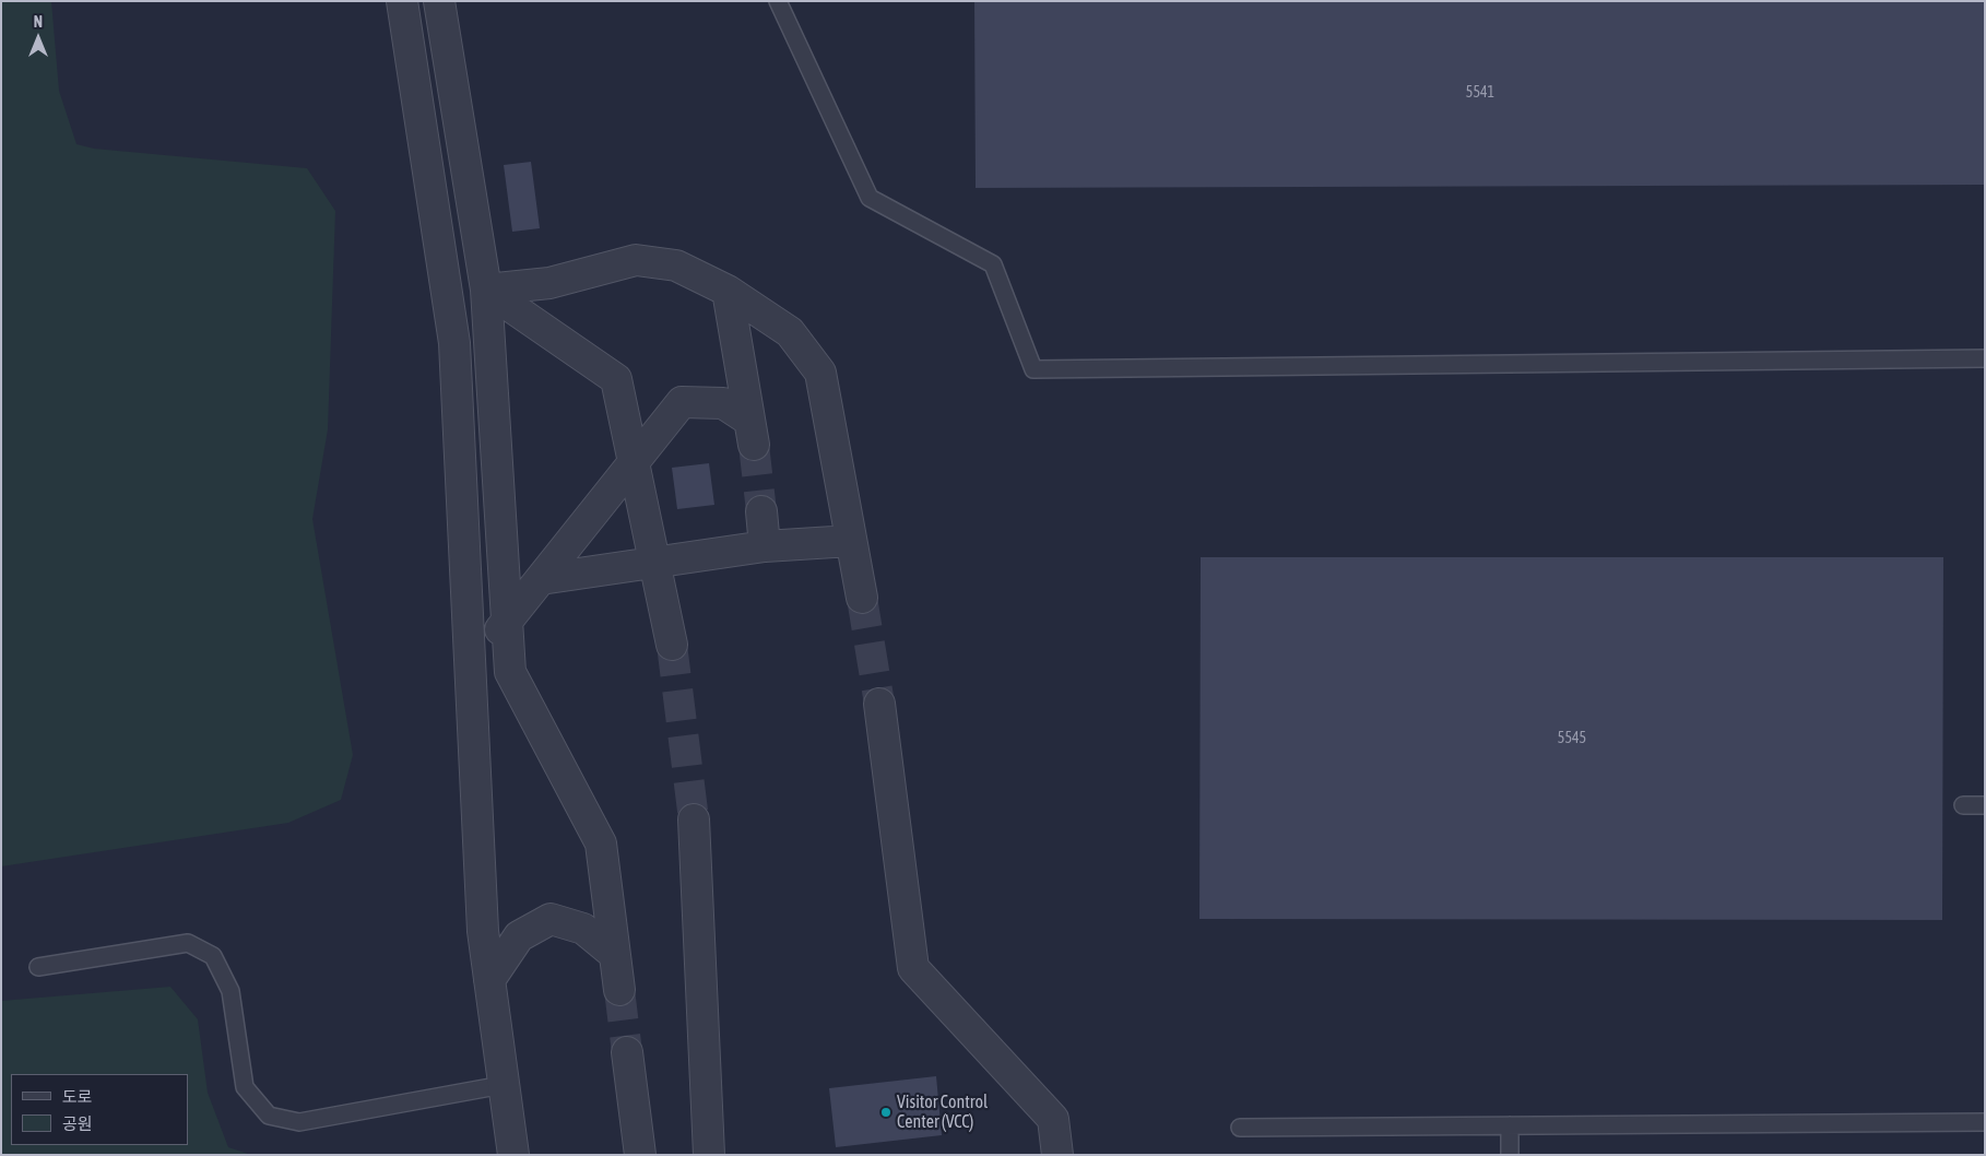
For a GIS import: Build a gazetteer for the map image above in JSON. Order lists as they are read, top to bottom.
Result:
{
  "places": ["Visitor Control Center (VCC)"],
  "house_numbers": ["5541", "5545"],
  "legend": ["도로", "공원"],
  "north": "top"
}
